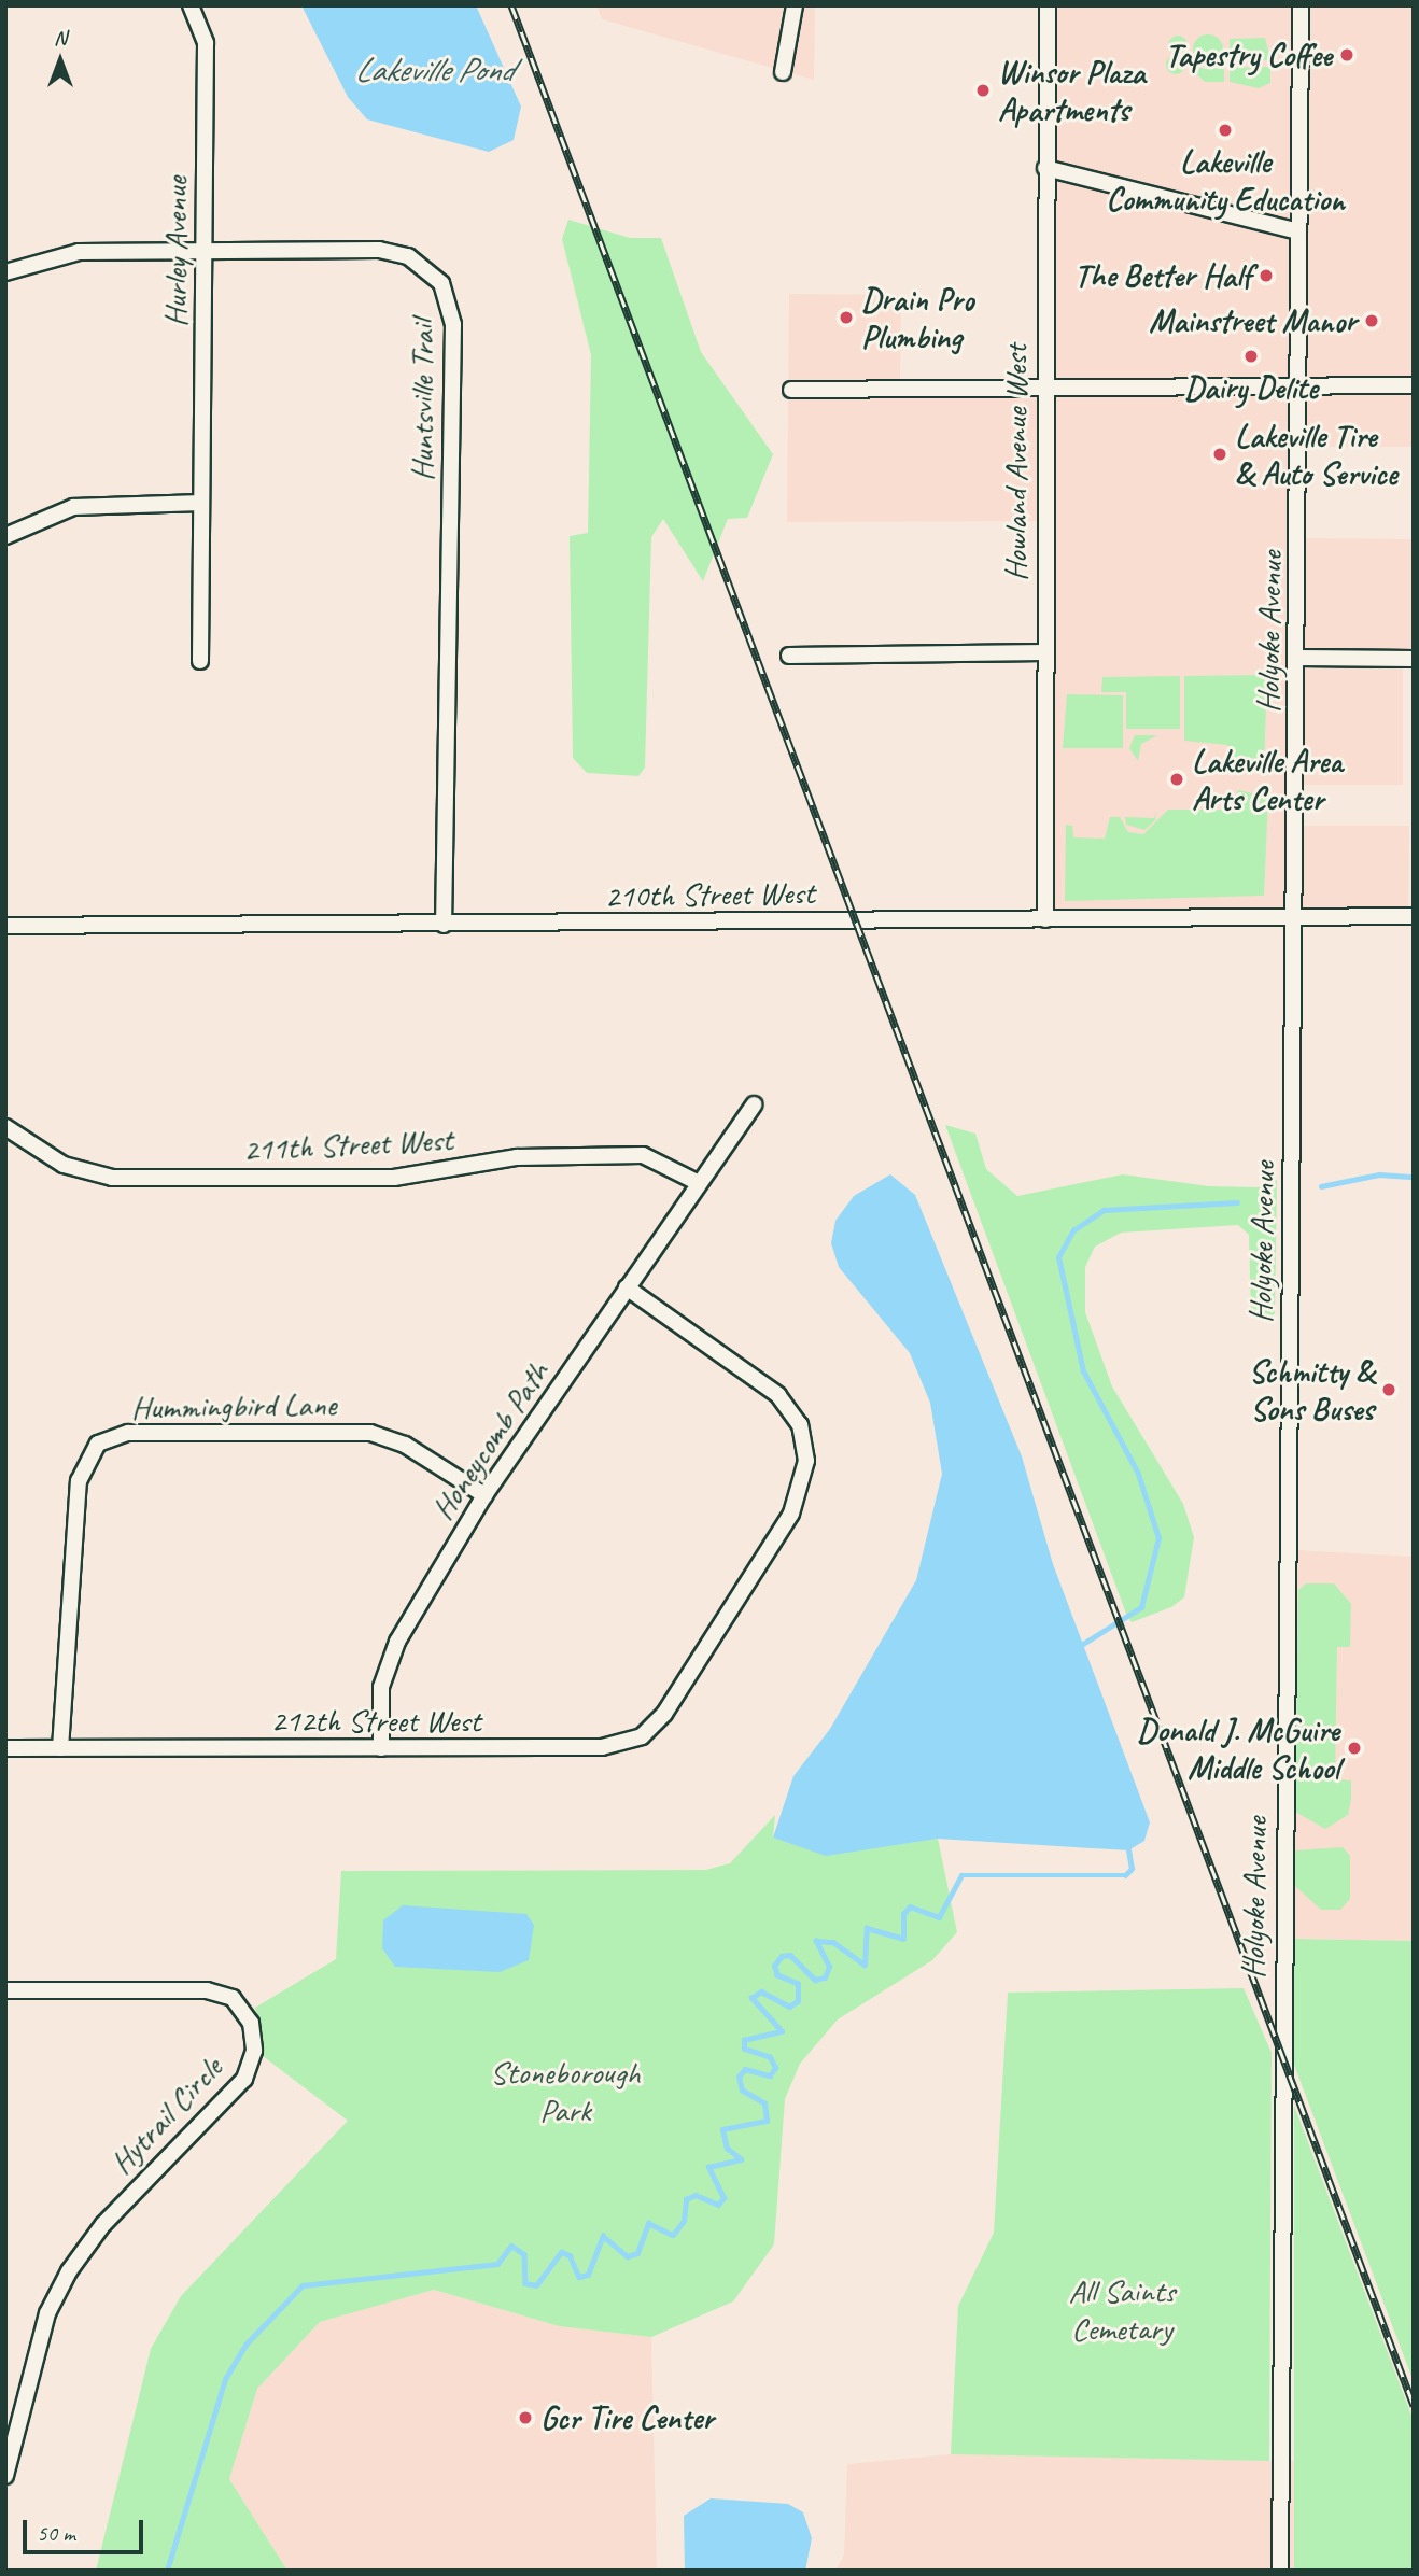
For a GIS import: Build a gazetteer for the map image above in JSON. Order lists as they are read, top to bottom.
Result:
{
  "streets": {
    "street": [
      "Hurley Avenue",
      "Huntsville Trail",
      "Howland Avenue West",
      "Holyoke Avenue",
      "210th Street West",
      "211th Street West",
      "Hummingbird Lane",
      "Honeycomb Path",
      "212th Street West",
      "Hytrail Circle"
    ]
  },
  "crossings": [
    ["Hurley Avenue", "Huntsville Trail"],
    ["Huntsville Trail", "210th Street West"],
    ["Howland Avenue West", "210th Street West"],
    ["Holyoke Avenue", "210th Street West"],
    ["211th Street West", "Honeycomb Path"],
    ["Hummingbird Lane", "Honeycomb Path"],
    ["Hummingbird Lane", "212th Street West"],
    ["Honeycomb Path", "212th Street West"]
  ],
  "water": ["Lakeville Pond"],
  "parks": ["Stoneborough Park", "All Saints Cemetary"],
  "places": [
    "Tapestry Coffee",
    "Winsor Plaza Apartments",
    "Lakeville Community Education",
    "The Better Half",
    "Drain Pro Plumbing",
    "Mainstreet Manor",
    "Dairy Delite",
    "Lakeville Tire & Auto Service",
    "Lakeville Area Arts Center",
    "Schmitty & Sons Buses",
    "Donald J. McGuire Middle School",
    "Gcr Tire Center"
  ],
  "scale_bar": "50 m",
  "north": "top"
}
